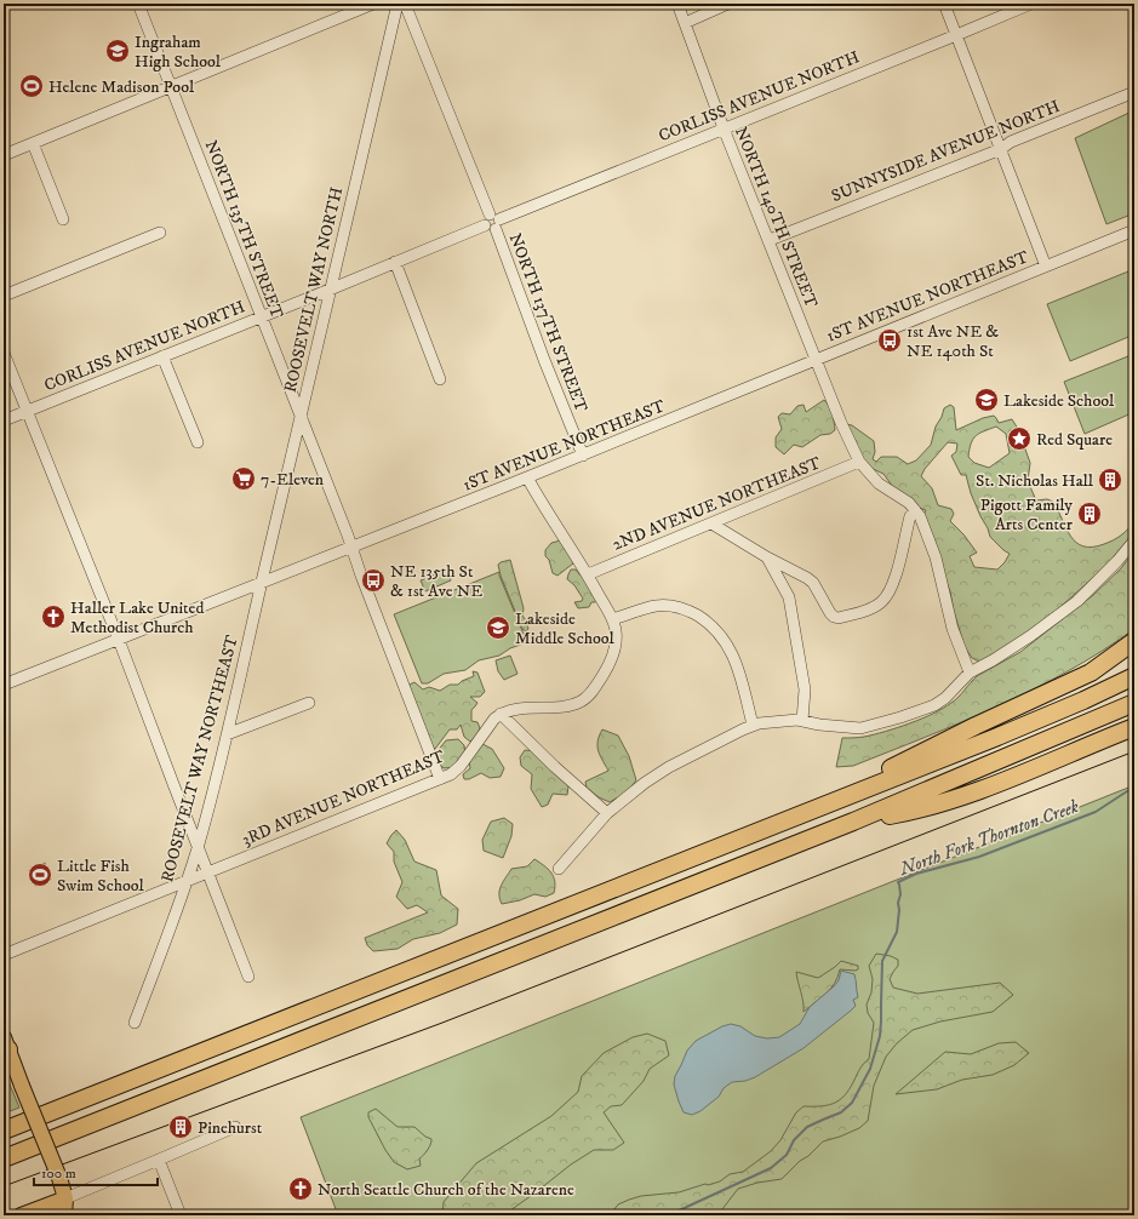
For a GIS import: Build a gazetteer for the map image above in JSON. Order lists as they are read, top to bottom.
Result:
{
  "streets": {
    "street": [
      "CORLISS AVENUE NORTH",
      "SUNNYSIDE AVENUE NORTH",
      "NORTH 140TH STREET",
      "NORTH 135TH STREET",
      "ROOSEVELT WAY NORTH",
      "1ST AVENUE NORTHEAST",
      "NORTH 137TH STREET",
      "2ND AVENUE NORTHEAST",
      "ROOSEVELT WAY NORTHEAST",
      "3RD AVENUE NORTHEAST"
    ]
  },
  "crossings": [
    ["CORLISS AVENUE NORTH", "NORTH 140TH STREET"],
    ["CORLISS AVENUE NORTH", "NORTH 135TH STREET"],
    ["CORLISS AVENUE NORTH", "ROOSEVELT WAY NORTH"],
    ["CORLISS AVENUE NORTH", "NORTH 137TH STREET"],
    ["SUNNYSIDE AVENUE NORTH", "NORTH 140TH STREET"],
    ["NORTH 140TH STREET", "1ST AVENUE NORTHEAST"],
    ["NORTH 140TH STREET", "2ND AVENUE NORTHEAST"],
    ["NORTH 135TH STREET", "ROOSEVELT WAY NORTH"],
    ["NORTH 135TH STREET", "1ST AVENUE NORTHEAST"],
    ["NORTH 135TH STREET", "3RD AVENUE NORTHEAST"],
    ["ROOSEVELT WAY NORTH", "1ST AVENUE NORTHEAST"],
    ["ROOSEVELT WAY NORTH", "ROOSEVELT WAY NORTHEAST"],
    ["1ST AVENUE NORTHEAST", "NORTH 137TH STREET"],
    ["1ST AVENUE NORTHEAST", "ROOSEVELT WAY NORTHEAST"],
    ["ROOSEVELT WAY NORTHEAST", "3RD AVENUE NORTHEAST"]
  ],
  "water": ["North Fork Thornton Creek"],
  "places": {
    "school or university": ["Ingraham High School", "Lakeside School", "Lakeside Middle School"],
    "sports": ["Helene Madison Pool", "Little Fish Swim School"],
    "bus stop": ["1st Ave NE & NE 140th St", "NE 135th St & 1st Ave NE"],
    "place": ["Red Square"],
    "supermarket": ["7-Eleven"],
    "building": ["St. Nicholas Hall", "Pigott Family Arts Center", "Pinehurst"],
    "church": ["Haller Lake United Methodist Church", "North Seattle Church of the Nazarene"]
  },
  "scale_bar": "100 m"
}
